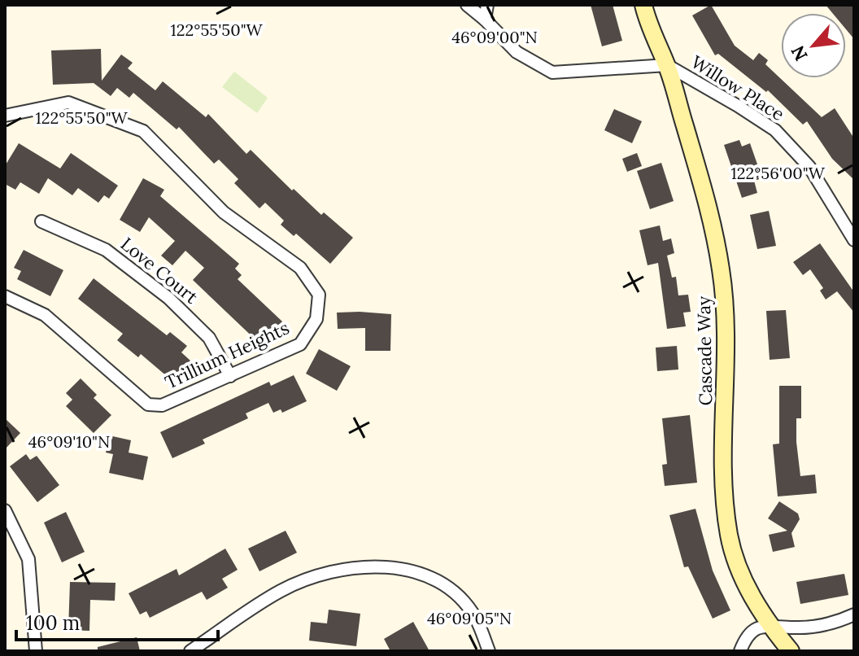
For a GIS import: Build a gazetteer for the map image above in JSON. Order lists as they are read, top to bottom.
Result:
{
  "streets": {
    "street": [
      "Willow Place",
      "Love Court",
      "Cascade Way",
      "Trillium Heights"
    ]
  },
  "crossings": [
    ["Willow Place", "Cascade Way"],
    ["Love Court", "Trillium Heights"]
  ],
  "scale_bar": "100 m",
  "north": "bottom left",
  "coordinates": [
    "122°55'50\"W",
    "46°09'00\"N",
    "122°56'00\"W",
    "46°09'10\"N",
    "46°09'05\"N"
  ]
}
